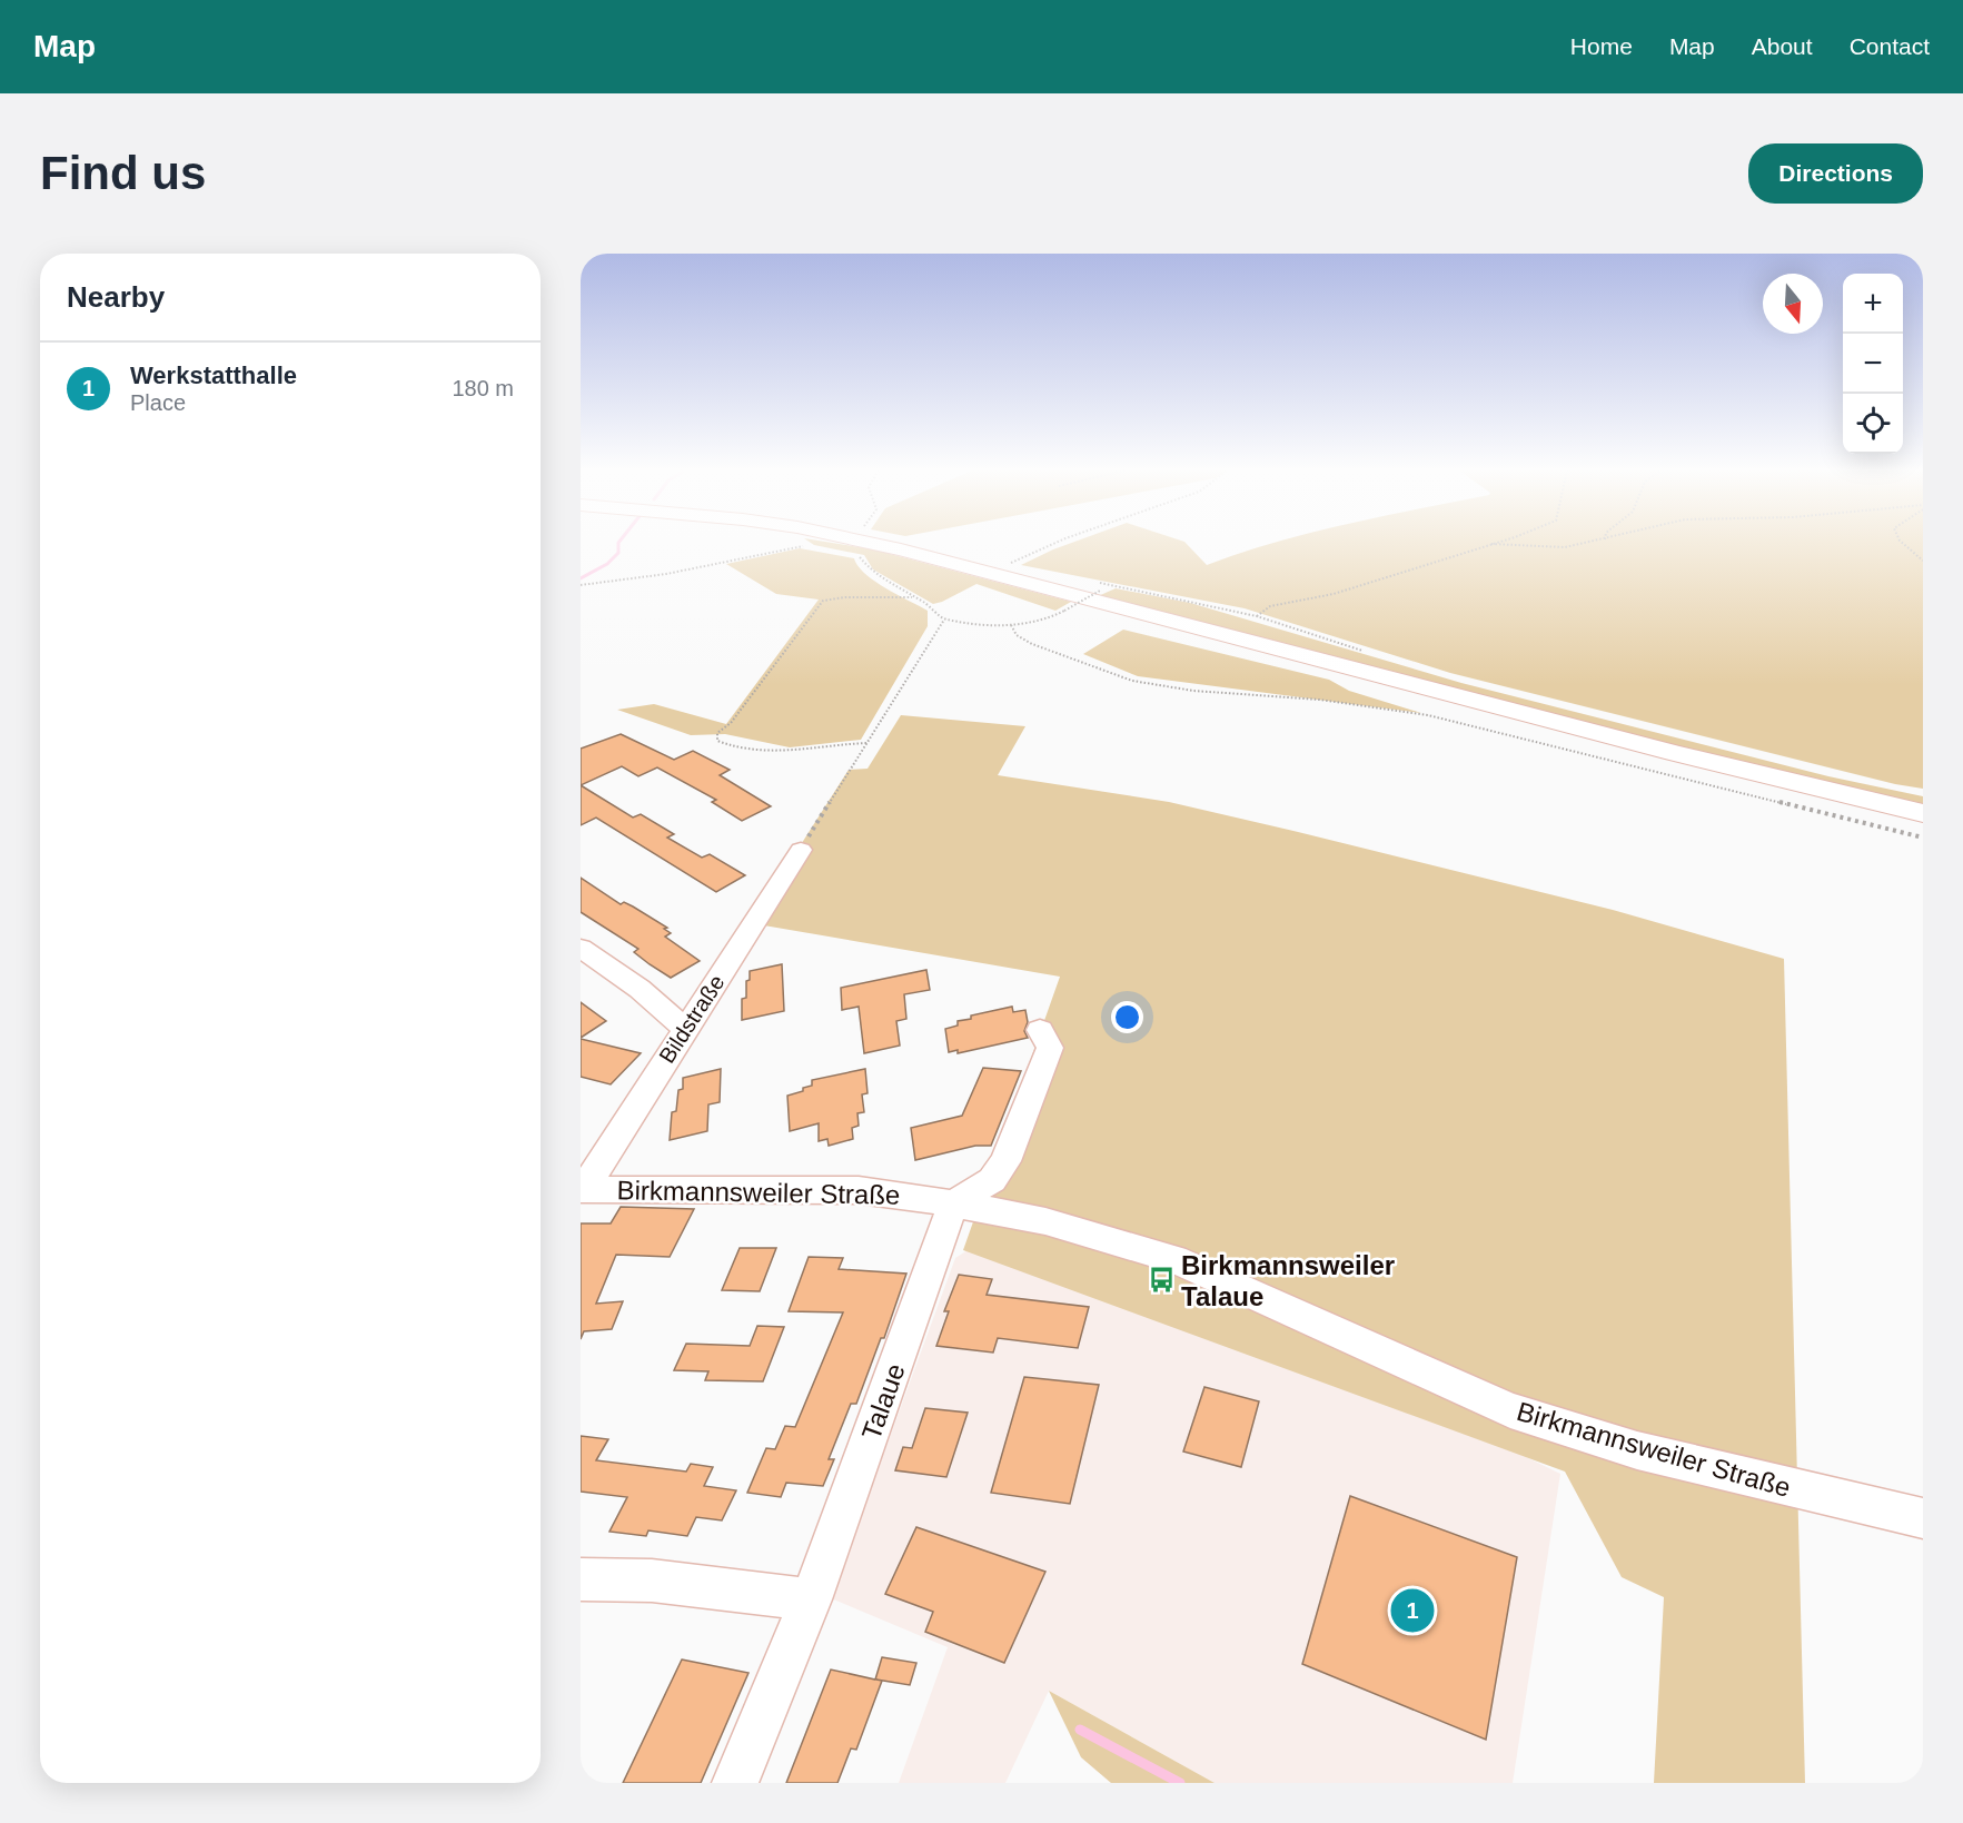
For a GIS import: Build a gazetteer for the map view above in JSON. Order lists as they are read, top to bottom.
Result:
{
  "streets": {
    "street": ["Bildstraße", "Birkmannsweiler Straße", "Talaue"]
  },
  "crossings": [
    ["Bildstraße", "Birkmannsweiler Straße"],
    ["Birkmannsweiler Straße", "Talaue"]
  ],
  "places": {
    "bus stop": ["Birkmannsweiler Talaue"]
  },
  "north": "bottom",
  "page": {
    "header": "Map",
    "nav": [
      "Home",
      "Map",
      "About",
      "Contact"
    ],
    "buttons": "Directions",
    "title": "Find us",
    "heading": "Nearby",
    "map_buttons": ["+", "−"],
    "list": [
      {
        "mark": "1",
        "name": "Werkstatthalle",
        "note": "Place",
        "value": "180 m"
      }
    ],
    "pins": "1"
  }
}
